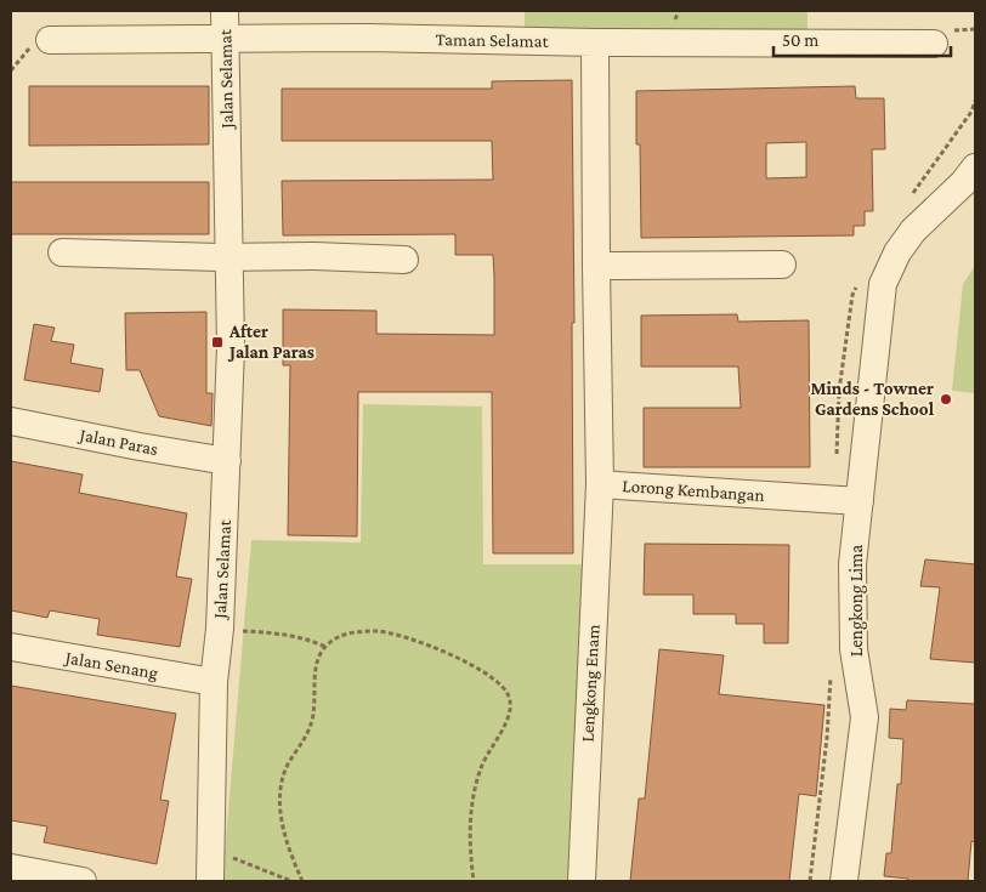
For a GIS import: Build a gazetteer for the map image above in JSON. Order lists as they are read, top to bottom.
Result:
{
  "streets": {
    "street": [
      "Taman Selamat",
      "Jalan Selamat",
      "Jalan Paras",
      "Lorong Kembangan",
      "Lengkong Lima",
      "Jalan Senang",
      "Lengkong Enam"
    ]
  },
  "crossings": [
    ["Taman Selamat", "Jalan Selamat"],
    ["Taman Selamat", "Lorong Kembangan"],
    ["Jalan Selamat", "Jalan Paras"],
    ["Jalan Selamat", "Jalan Senang"],
    ["Lorong Kembangan", "Lengkong Lima"],
    ["Lorong Kembangan", "Lengkong Enam"]
  ],
  "places": {
    "transit": ["After Jalan Paras"],
    "other": ["Minds - Towner Gardens School"]
  },
  "scale_bar": "50 m"
}
